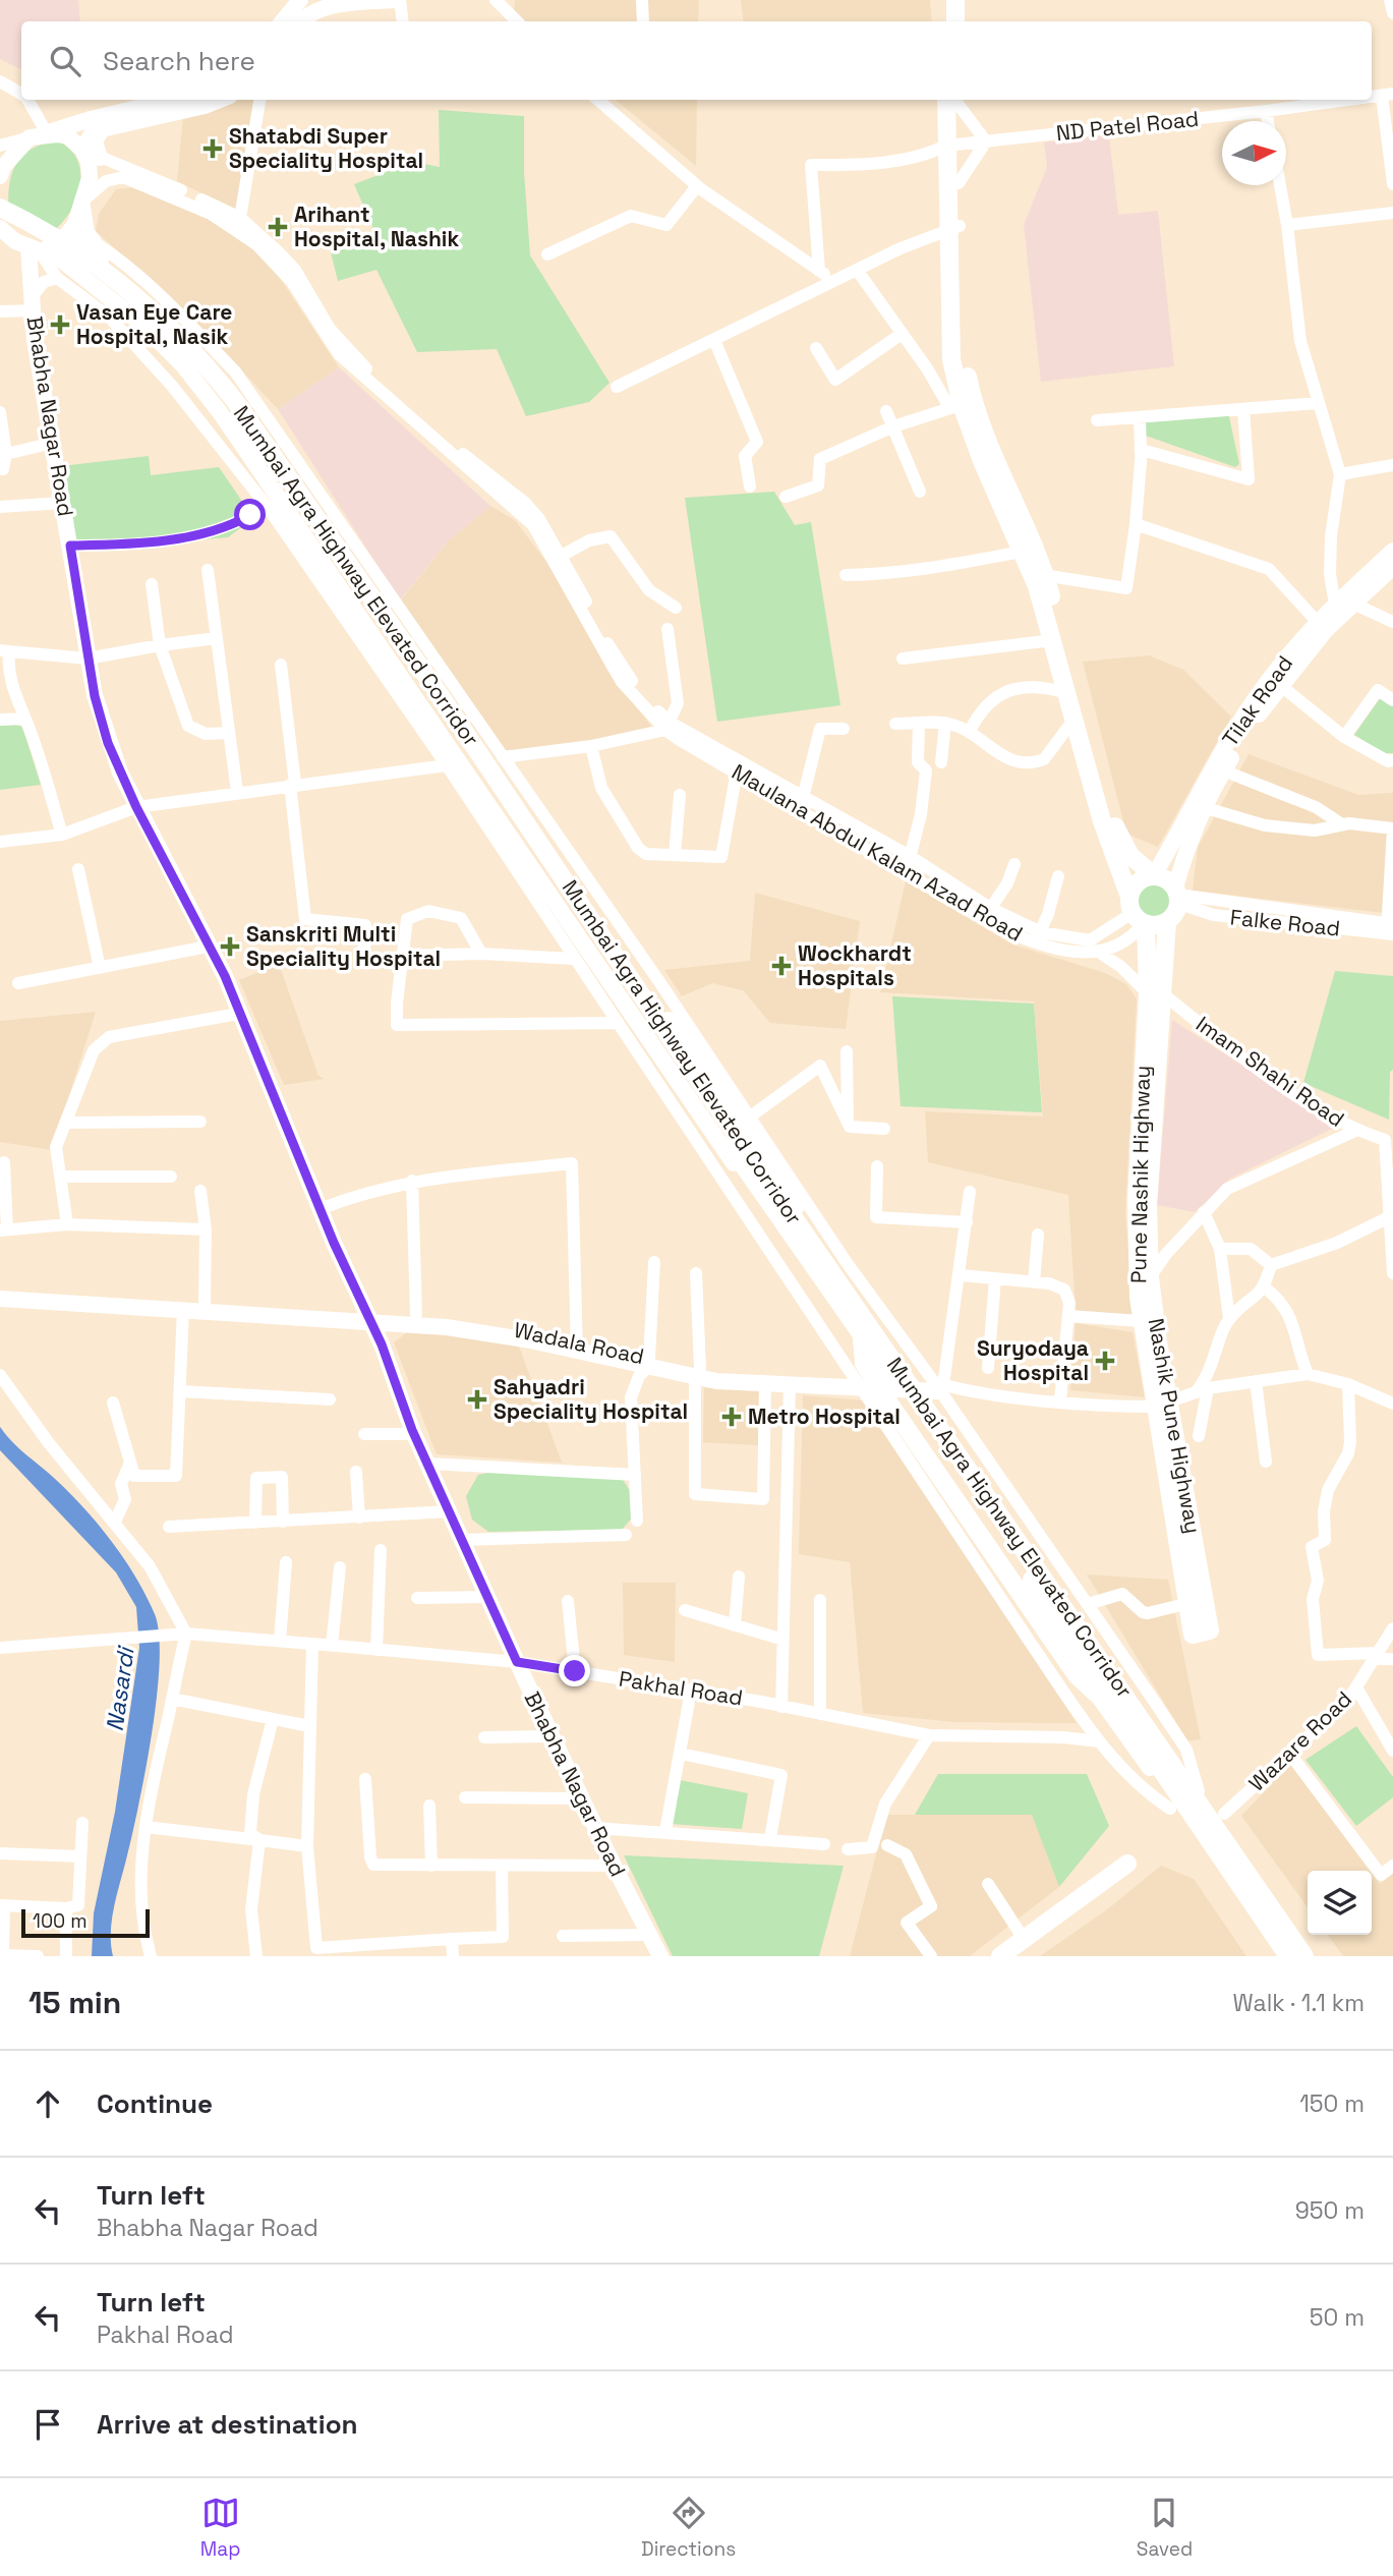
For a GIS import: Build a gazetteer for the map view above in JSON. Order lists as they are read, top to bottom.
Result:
{
  "streets": {
    "highway": ["Mumbai Agra Highway Elevated Corridor", "Pune Nashik Highway", "Nashik Pune Highway"],
    "main road": ["Bhabha Nagar Road", "Tilak Road", "Wadala Road"],
    "street": [
      "ND Patel Road",
      "Maulana Abdul Kalam Azad Road",
      "Falke Road",
      "Imam Shahi Road",
      "Pakhal Road",
      "Wazare Road"
    ]
  },
  "crossings": [
    ["Bhabha Nagar Road", "Wadala Road"],
    ["Bhabha Nagar Road", "Pakhal Road"],
    ["Tilak Road", "Maulana Abdul Kalam Azad Road"],
    ["Tilak Road", "Falke Road"],
    ["Tilak Road", "Pune Nashik Highway"],
    ["Tilak Road", "Nashik Pune Highway"],
    ["Maulana Abdul Kalam Azad Road", "Falke Road"],
    ["Maulana Abdul Kalam Azad Road", "Pune Nashik Highway"],
    ["Maulana Abdul Kalam Azad Road", "Nashik Pune Highway"],
    ["Falke Road", "Pune Nashik Highway"],
    ["Falke Road", "Nashik Pune Highway"],
    ["Imam Shahi Road", "Pune Nashik Highway"],
    ["Imam Shahi Road", "Nashik Pune Highway"],
    ["Pune Nashik Highway", "Nashik Pune Highway"]
  ],
  "water": ["Nasardi"],
  "places": {
    "health": [
      "Shatabdi Super Speciality Hospital",
      "Arihant Hospital, Nashik",
      "Vasan Eye Care Hospital, Nasik",
      "Sanskriti Multi Speciality Hospital",
      "Wockhardt Hospitals",
      "Suryodaya Hospital",
      "Sahyadri Speciality Hospital",
      "Metro Hospital"
    ]
  },
  "scale_bar": "100 m",
  "north": "right",
  "page": {
    "search": "Search here",
    "scale": "100 m",
    "heading": ["15 min", "Walk · 1.1 km"],
    "list": [
      ["Continue", "150 m"],
      ["Turn left", "Bhabha Nagar Road", "950 m"],
      ["Turn left", "Pakhal Road", "50 m"],
      "Arrive at destination"
    ],
    "nav": ["Map", "Directions", "Saved"]
  }
}
